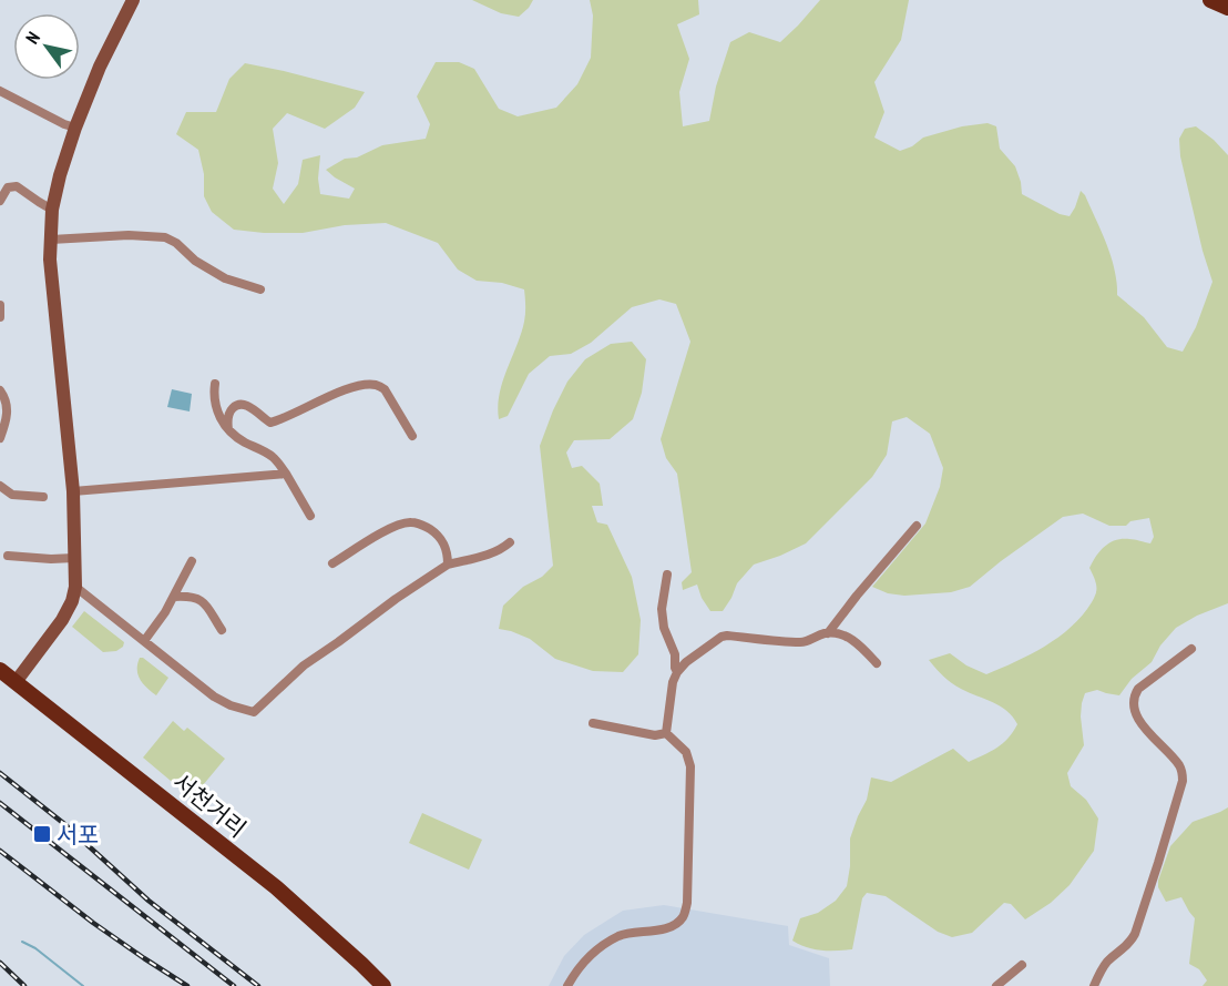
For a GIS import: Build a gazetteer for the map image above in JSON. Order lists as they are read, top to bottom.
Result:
{
  "streets": {
    "main road": ["서천거리"]
  },
  "places": {
    "transit": ["서포"]
  },
  "north": "top left"
}
